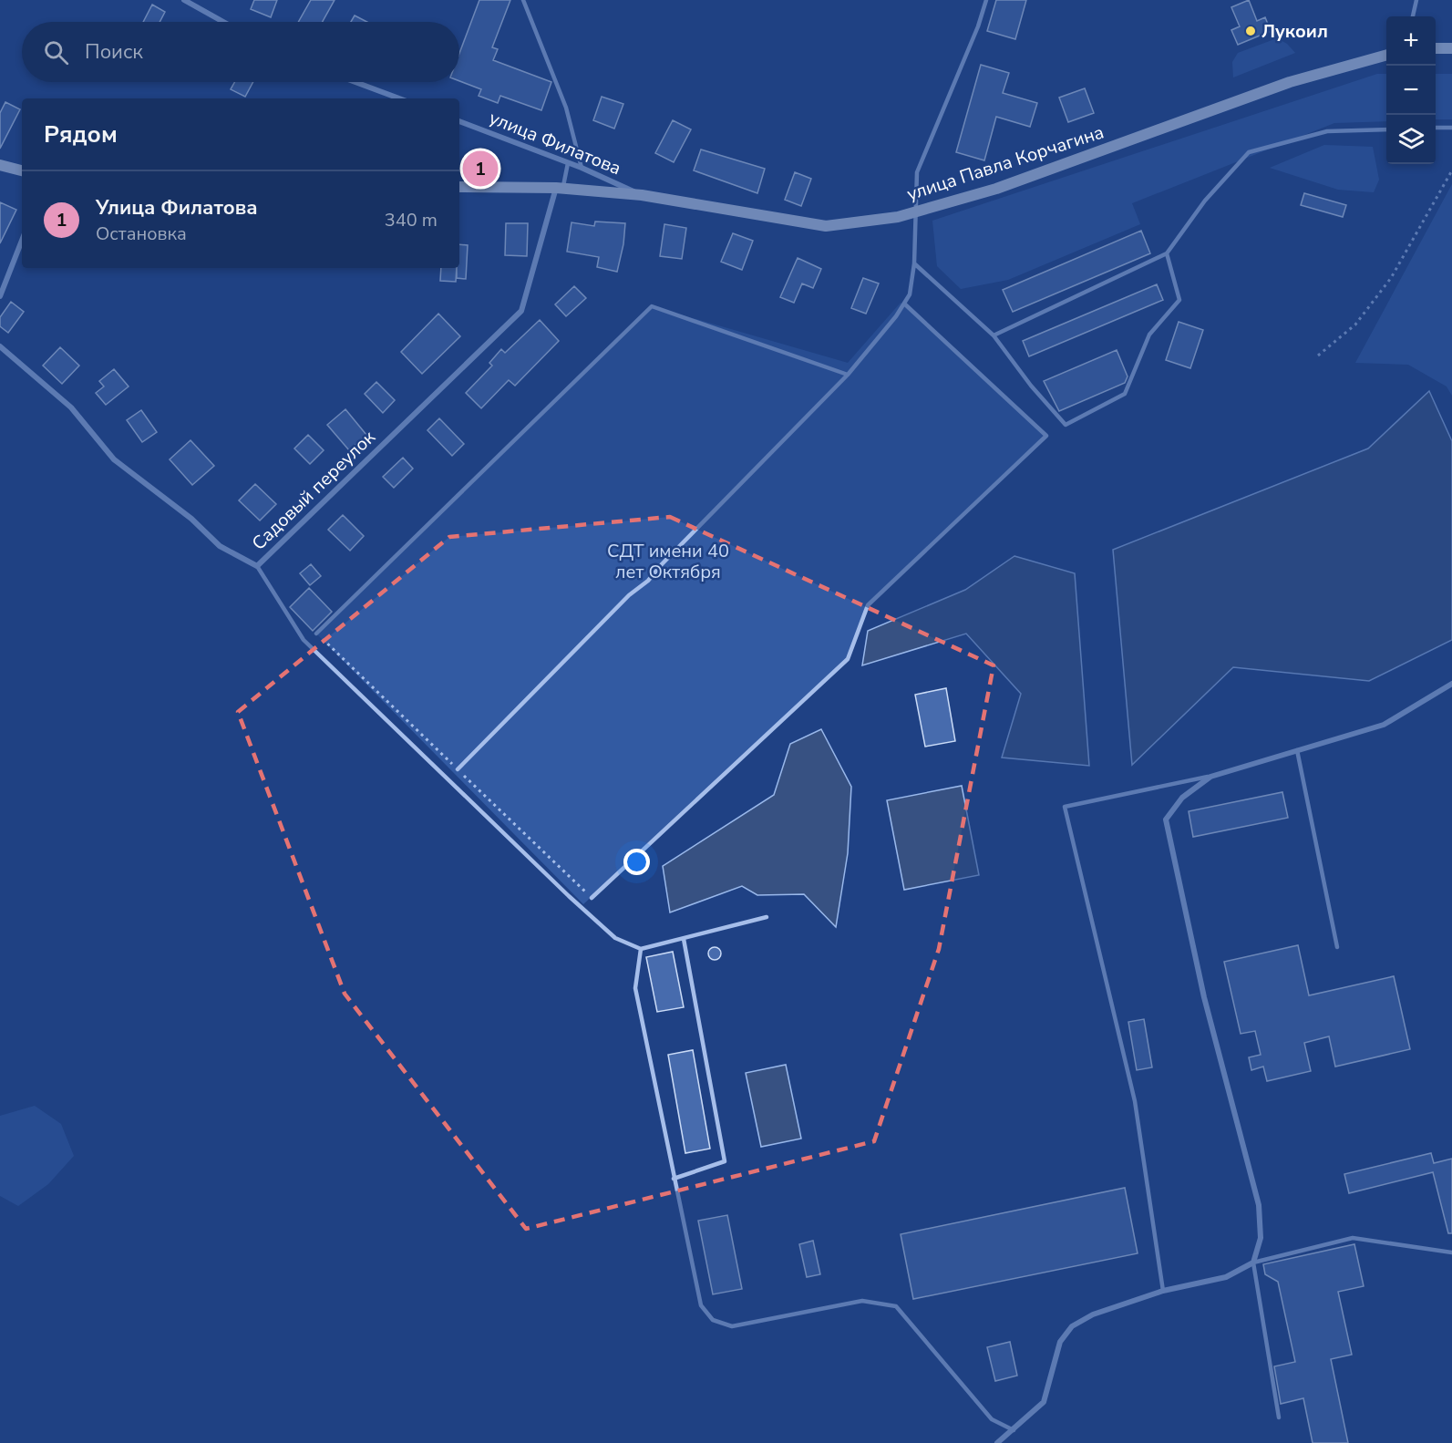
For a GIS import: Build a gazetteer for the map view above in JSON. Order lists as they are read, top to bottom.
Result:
{
  "streets": {
    "main road": ["улица Павла Корчагина"],
    "street": ["улица Филатова", "Садовый переулок"]
  },
  "crossings": [
    ["улица Филатова", "улица Павла Корчагина"],
    ["улица Павла Корчагина", "Садовый переулок"]
  ],
  "parks": ["СДТ имени 40 лет Октября"],
  "places": ["Лукоил"],
  "page": {
    "map_buttons": ["+", "−"],
    "search": "Поиск",
    "heading": "Рядом",
    "pins": "1",
    "list": [
      {
        "mark": "1",
        "name": "Улица Филатова",
        "note": "Остановка",
        "value": "340 m"
      }
    ]
  }
}
